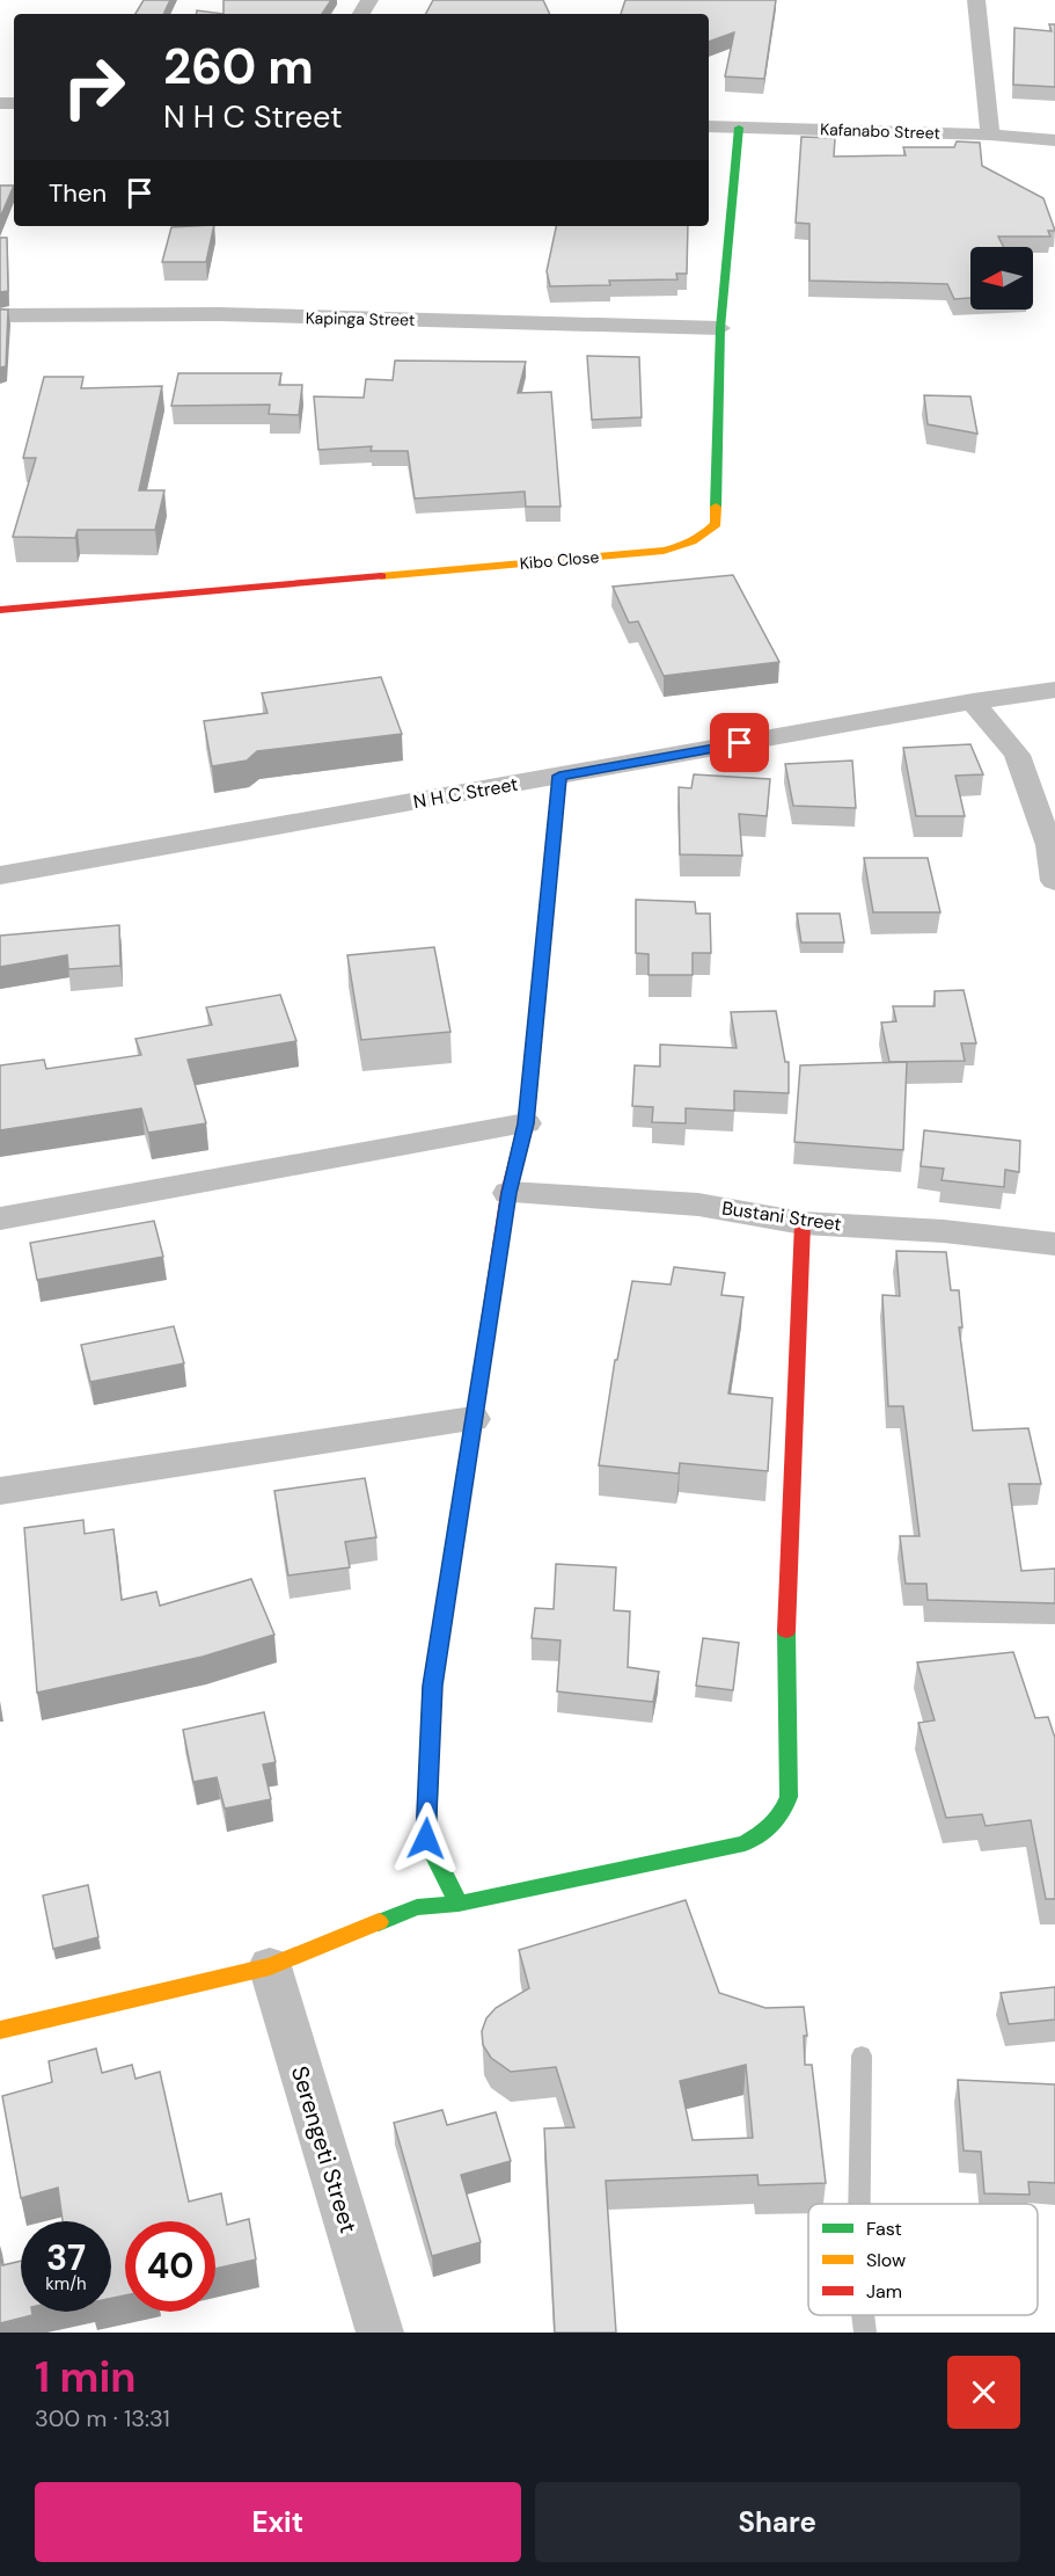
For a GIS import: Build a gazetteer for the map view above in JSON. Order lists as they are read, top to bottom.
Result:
{
  "streets": {
    "street": [
      "Kafanabo Street",
      "Kapinga Street",
      "Kibo Close",
      "N H C Street",
      "Bustani Street",
      "Serengeti Street"
    ]
  },
  "crossings": [
    ["Kafanabo Street", "Kibo Close"],
    ["Kapinga Street", "Kibo Close"]
  ],
  "legend": ["Fast", "Slow", "Jam"],
  "north": "left",
  "page": {
    "turn": ["260 m", "N H C Street"],
    "then": "Then",
    "speed": "37 km/h",
    "limit": "40",
    "heading": ["1 min", "300 m · 13:31"],
    "buttons": ["Exit", "Share"]
  }
}
